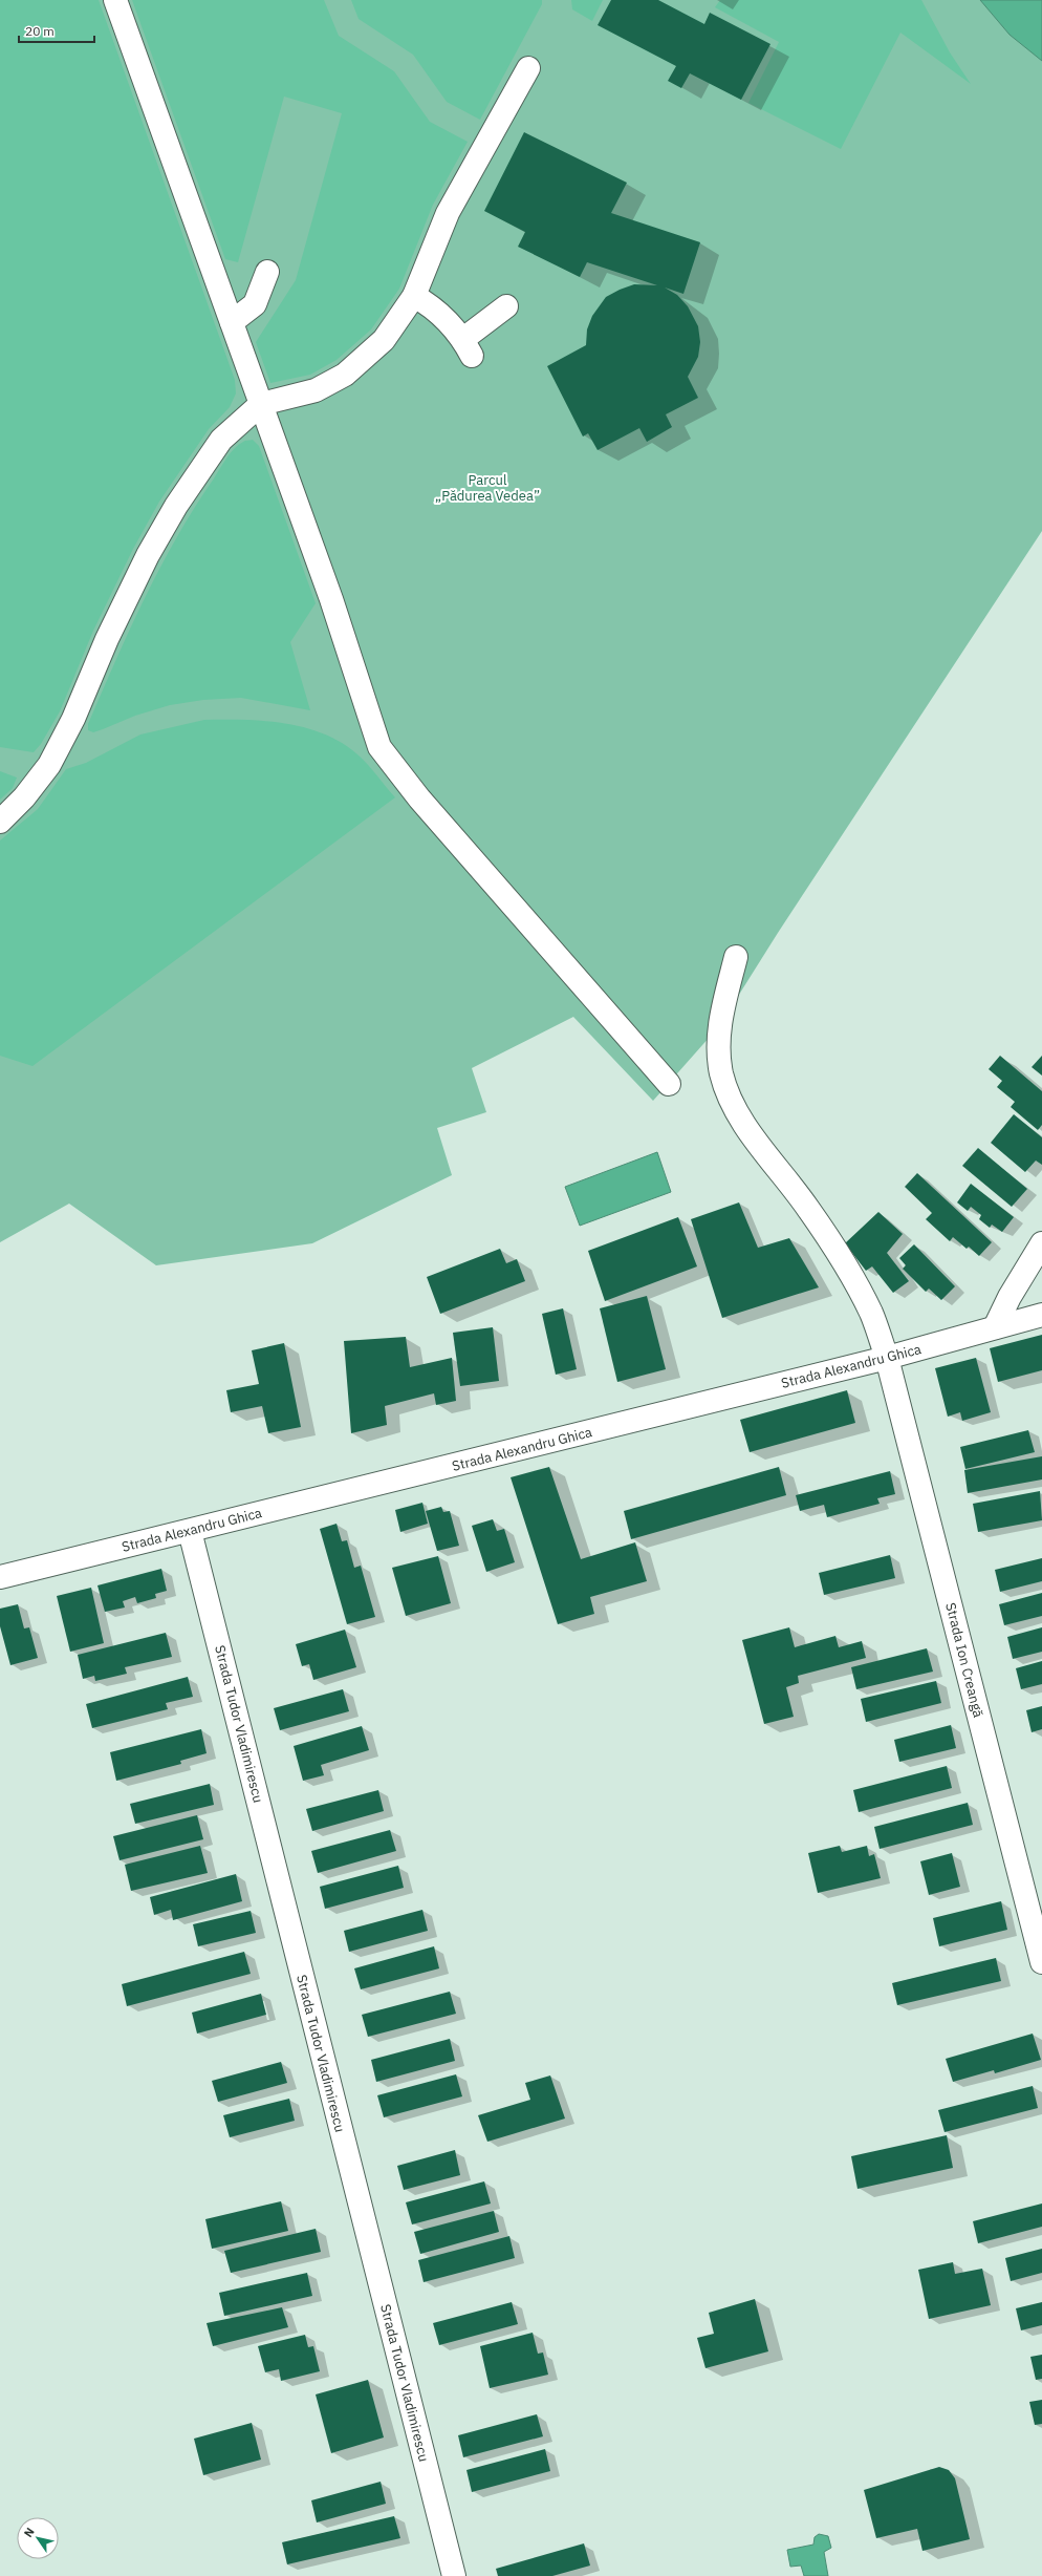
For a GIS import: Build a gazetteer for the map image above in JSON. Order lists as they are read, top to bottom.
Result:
{
  "streets": {
    "street": ["Strada Alexandru Ghica", "Strada Ion Creangă", "Strada Tudor Vladimirescu"]
  },
  "crossings": [
    ["Strada Alexandru Ghica", "Strada Ion Creangă"],
    ["Strada Alexandru Ghica", "Strada Tudor Vladimirescu"]
  ],
  "parks": ["Parcul „Pădurea Vedea”"],
  "scale_bar": "20 m",
  "north": "top left"
}
